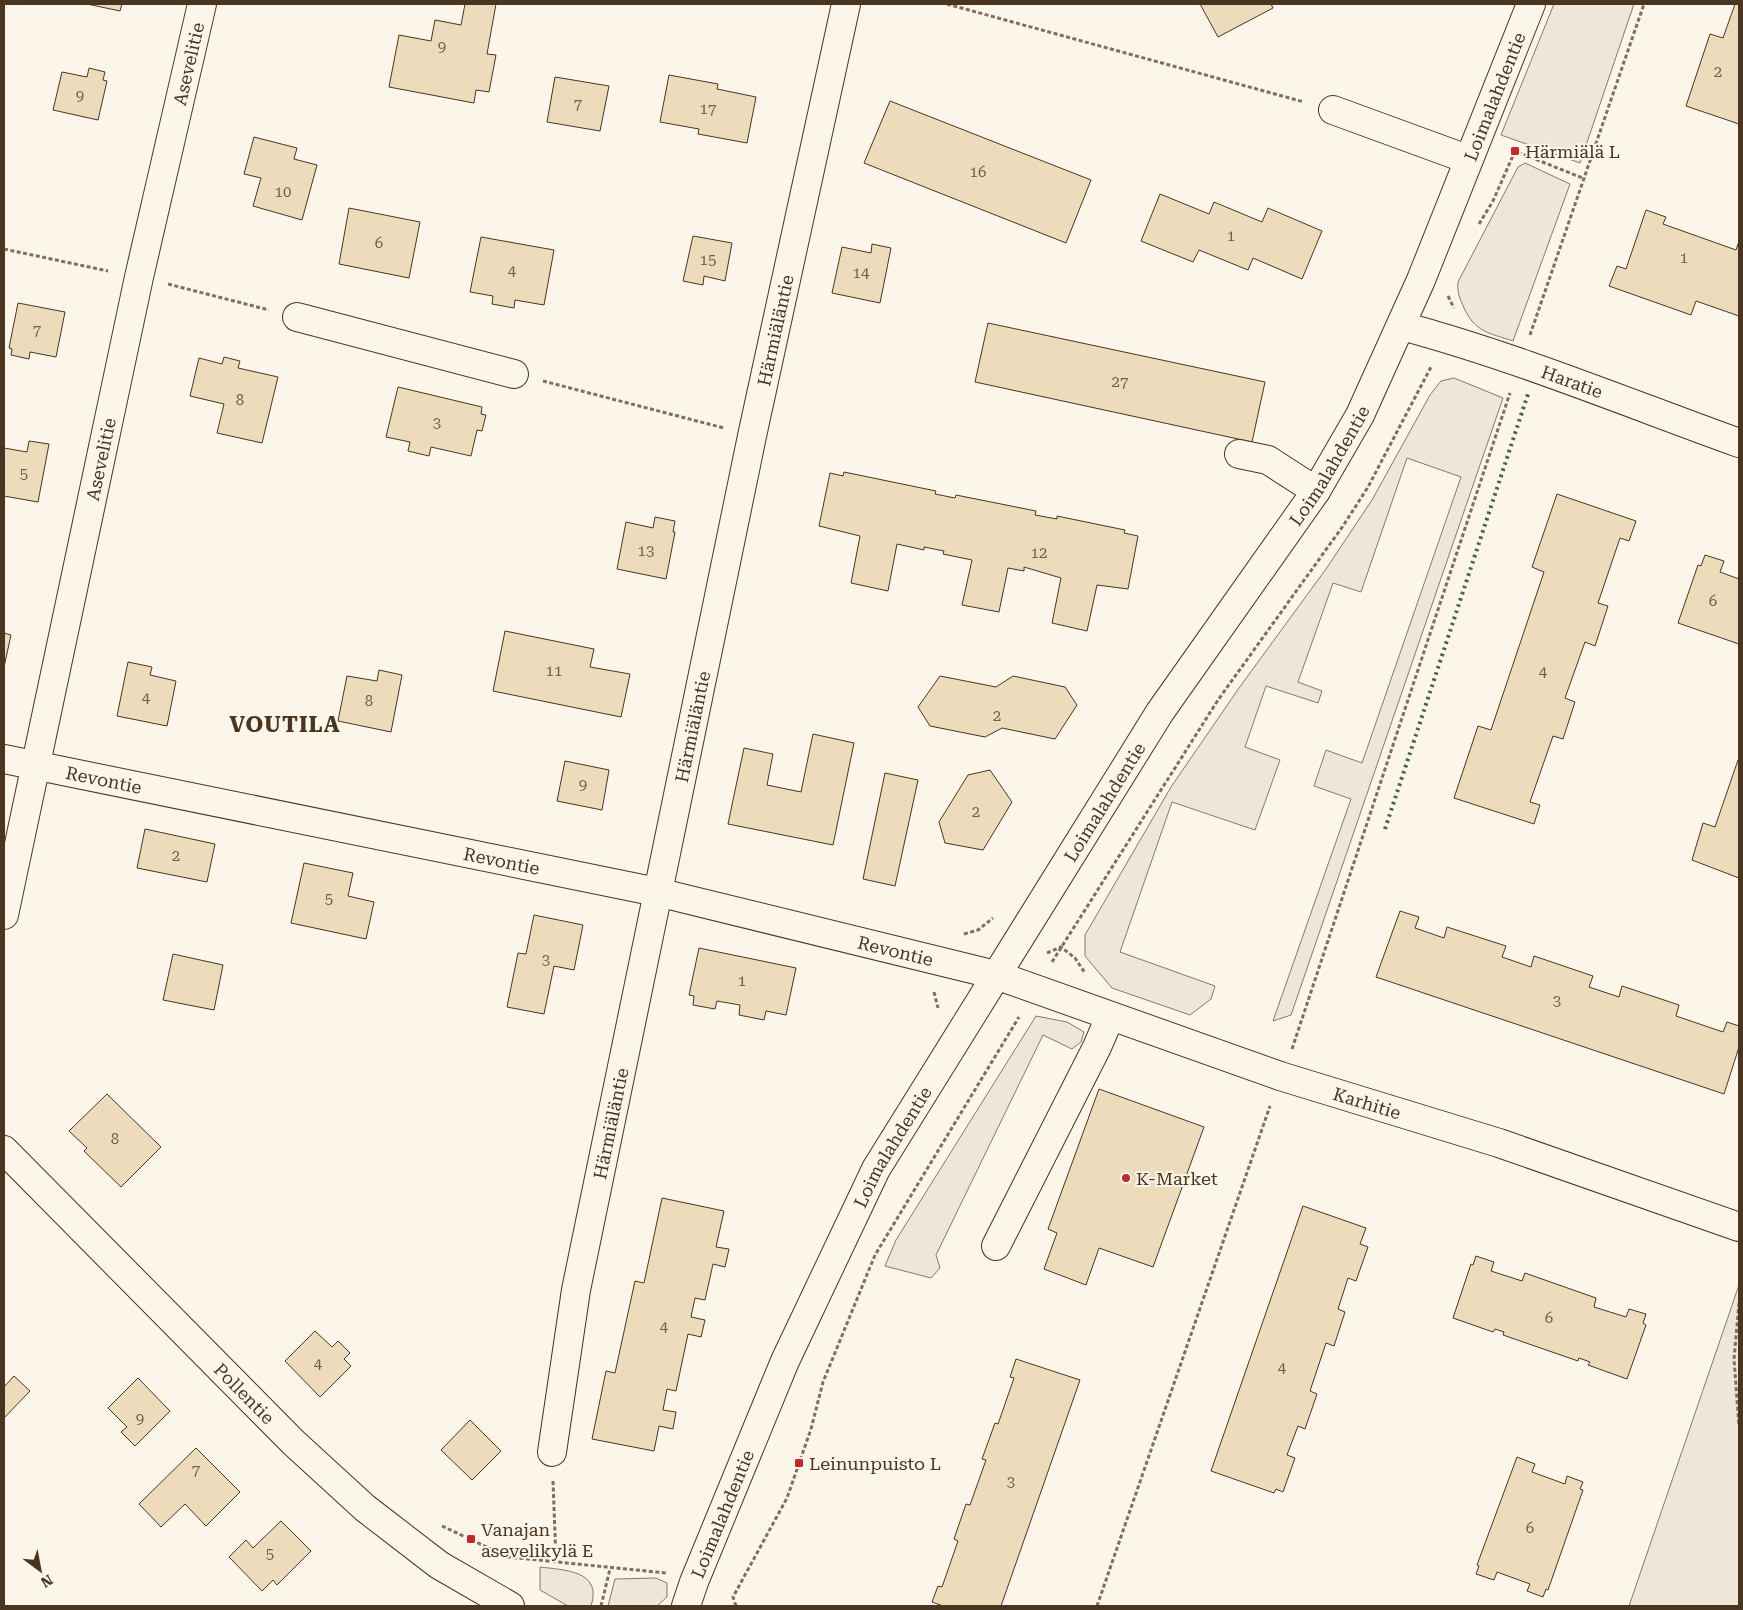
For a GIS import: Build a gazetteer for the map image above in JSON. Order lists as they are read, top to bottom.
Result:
{
  "streets": {
    "street": [
      "Asevelitie",
      "Loimalahdentie",
      "Härmiäläntie",
      "Haratie",
      "Revontie",
      "Karhitie",
      "Pollentie"
    ]
  },
  "crossings": [
    ["Asevelitie", "Revontie"],
    ["Loimalahdentie", "Haratie"],
    ["Loimalahdentie", "Revontie"],
    ["Loimalahdentie", "Karhitie"],
    ["Härmiäläntie", "Revontie"],
    ["Revontie", "Karhitie"]
  ],
  "districts": ["VOUTILA"],
  "places": {
    "transit": ["Härmiälä L", "Leinunpuisto L", "Vanajan asevelikylä E"],
    "other": ["K-Market"]
  },
  "house_numbers": [
    "9",
    "2",
    "9",
    "7",
    "17",
    "16",
    "10",
    "1",
    "6",
    "1",
    "15",
    "4",
    "14",
    "7",
    "27",
    "8",
    "3",
    "5",
    "13",
    "12",
    "6",
    "11",
    "4",
    "4",
    "8",
    "2",
    "9",
    "2",
    "2",
    "5",
    "3",
    "1",
    "3",
    "8",
    "6",
    "4",
    "4",
    "4",
    "9",
    "7",
    "3",
    "6",
    "5"
  ],
  "north": "bottom right"
}
